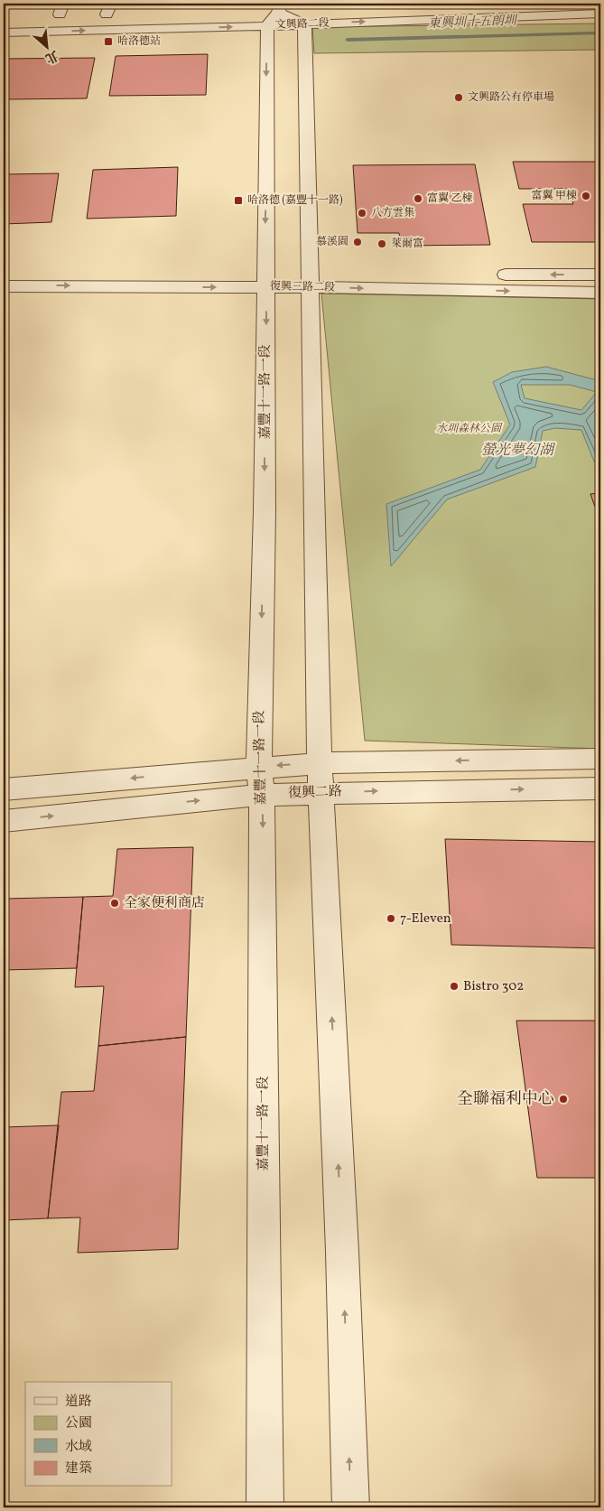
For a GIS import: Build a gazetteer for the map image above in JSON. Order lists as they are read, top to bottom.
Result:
{
  "streets": {
    "street": [
      "文興路二段",
      "復興三路二段",
      "嘉豐十一路一段",
      "復興二路"
    ]
  },
  "crossings": [
    ["文興路二段", "嘉豐十一路一段"],
    ["復興三路二段", "嘉豐十一路一段"],
    ["嘉豐十一路一段", "復興二路"]
  ],
  "one_way": ["文興路二段"],
  "water": ["東興圳十五朗圳", "螢光夢幻湖"],
  "parks": ["水圳森林公園"],
  "places": {
    "transit": ["哈洛德站", "哈洛德 (嘉豐十一路)"],
    "other": [
      "文興路公有停車場",
      "富翼 甲棟",
      "富翼 乙棟",
      "八方雲集",
      "慕溪園",
      "萊爾富",
      "全家便利商店",
      "7-Eleven",
      "Bistro 302",
      "全聯福利中心"
    ]
  },
  "legend": [
    "道路",
    "公園",
    "水域",
    "建築"
  ],
  "north": "bottom right"
}
